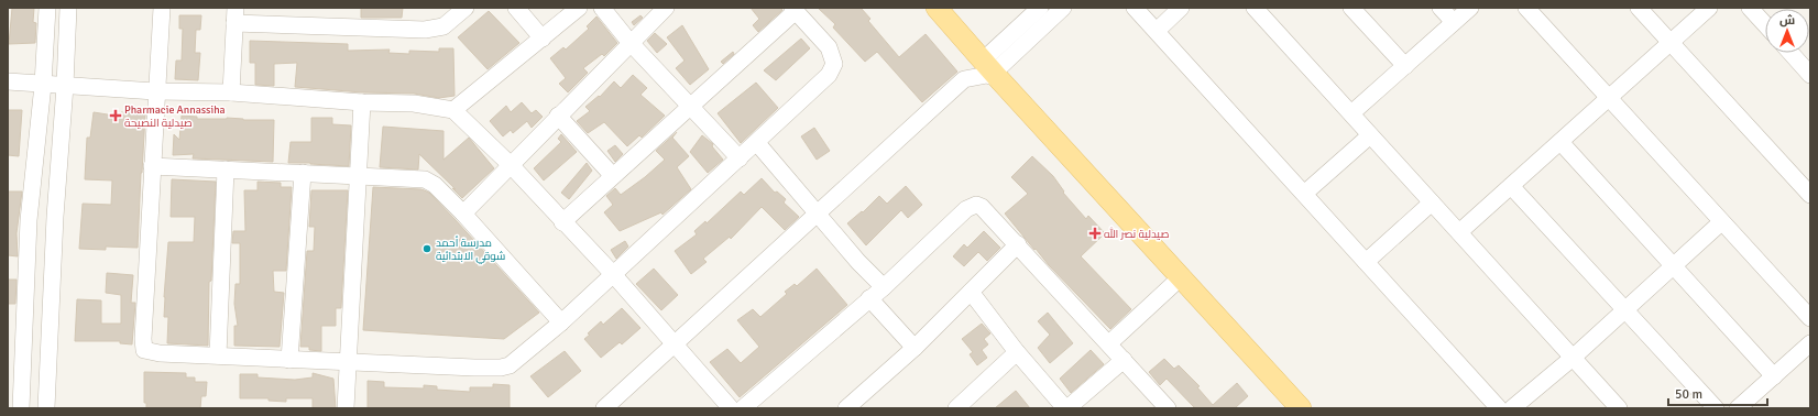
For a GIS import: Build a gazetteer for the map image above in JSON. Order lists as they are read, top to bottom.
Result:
{
  "places": {
    "health": ["Pharmacie Annassiha صيدلية النصيحة", "صيدلية نصر الله"],
    "other": ["مدرسة أحمد شوقي الابتدائية"]
  },
  "scale_bar": "50 m",
  "north": "top"
}
